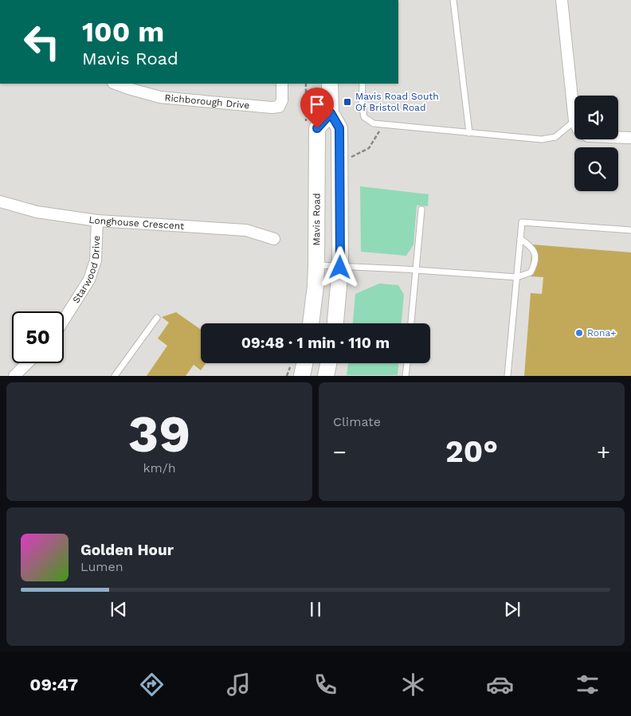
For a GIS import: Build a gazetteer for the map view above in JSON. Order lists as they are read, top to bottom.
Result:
{
  "streets": {
    "main road": ["Mavis Road"],
    "street": ["Richborough Drive", "Longhouse Crescent", "Starwood Drive"]
  },
  "crossings": [
    ["Longhouse Crescent", "Starwood Drive"]
  ],
  "places": {
    "transit": ["Mavis Road South Of Bristol Road"],
    "other": ["Rona+"]
  },
  "page": {
    "turn": ["100 m", "Mavis Road"],
    "limit": "50",
    "trip": "09:48 · 1 min · 110 m",
    "tile": [
      ["39", "km/h"],
      "Climate"
    ],
    "heat": ["−", "20°", "+"],
    "song": ["Golden Hour", "Lumen"],
    "tabs": "09:47"
  }
}
